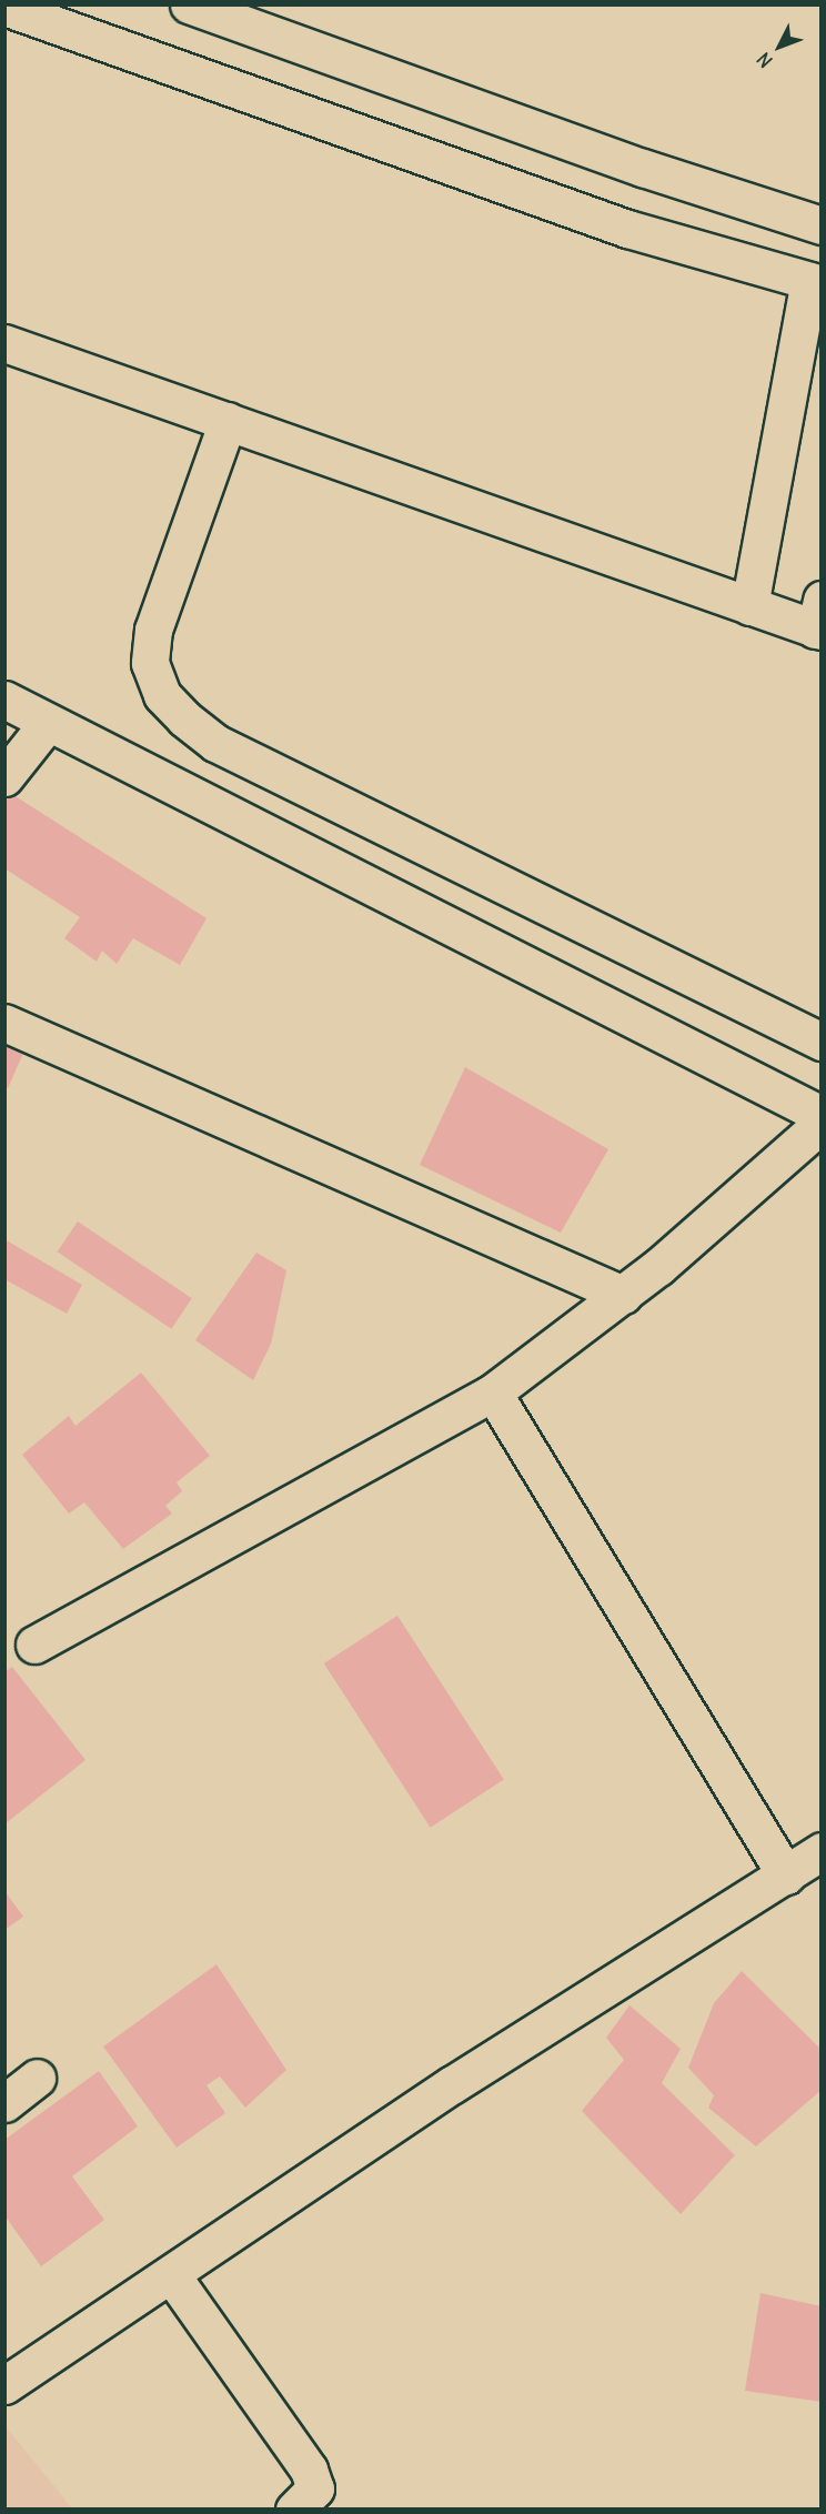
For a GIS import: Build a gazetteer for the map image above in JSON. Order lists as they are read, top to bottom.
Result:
{
  "north": "bottom left"
}
